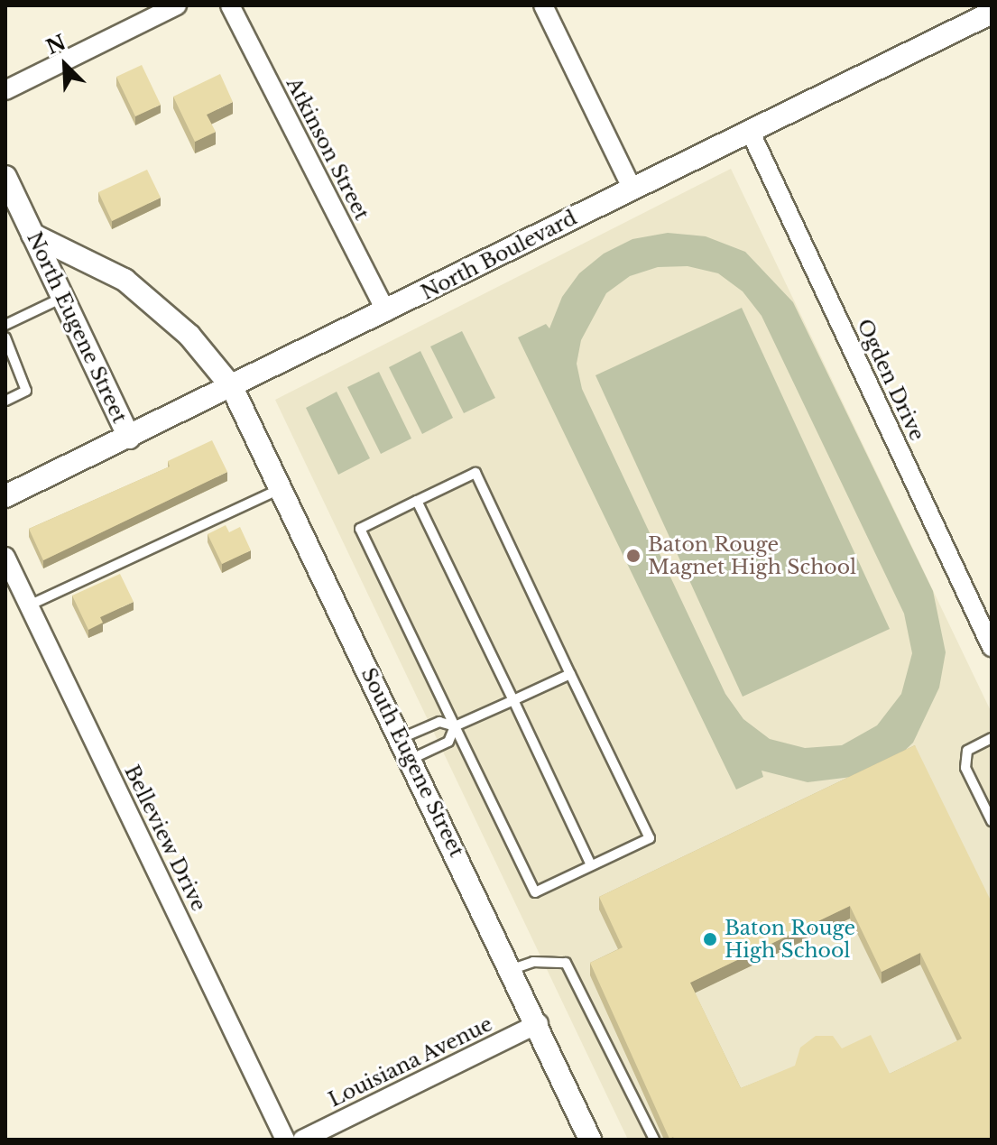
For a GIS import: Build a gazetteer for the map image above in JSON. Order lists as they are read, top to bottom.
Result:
{
  "streets": {
    "street": [
      "Atkinson Street",
      "North Boulevard",
      "North Eugene Street",
      "Ogden Drive",
      "South Eugene Street",
      "Belleview Drive",
      "Louisiana Avenue"
    ]
  },
  "crossings": [
    ["Atkinson Street", "North Boulevard"],
    ["North Boulevard", "North Eugene Street"],
    ["North Boulevard", "Ogden Drive"],
    ["North Boulevard", "South Eugene Street"],
    ["North Eugene Street", "South Eugene Street"],
    ["South Eugene Street", "Louisiana Avenue"]
  ],
  "places": ["Baton Rouge Magnet High School", "Baton Rouge High School"],
  "north": "top left"
}
